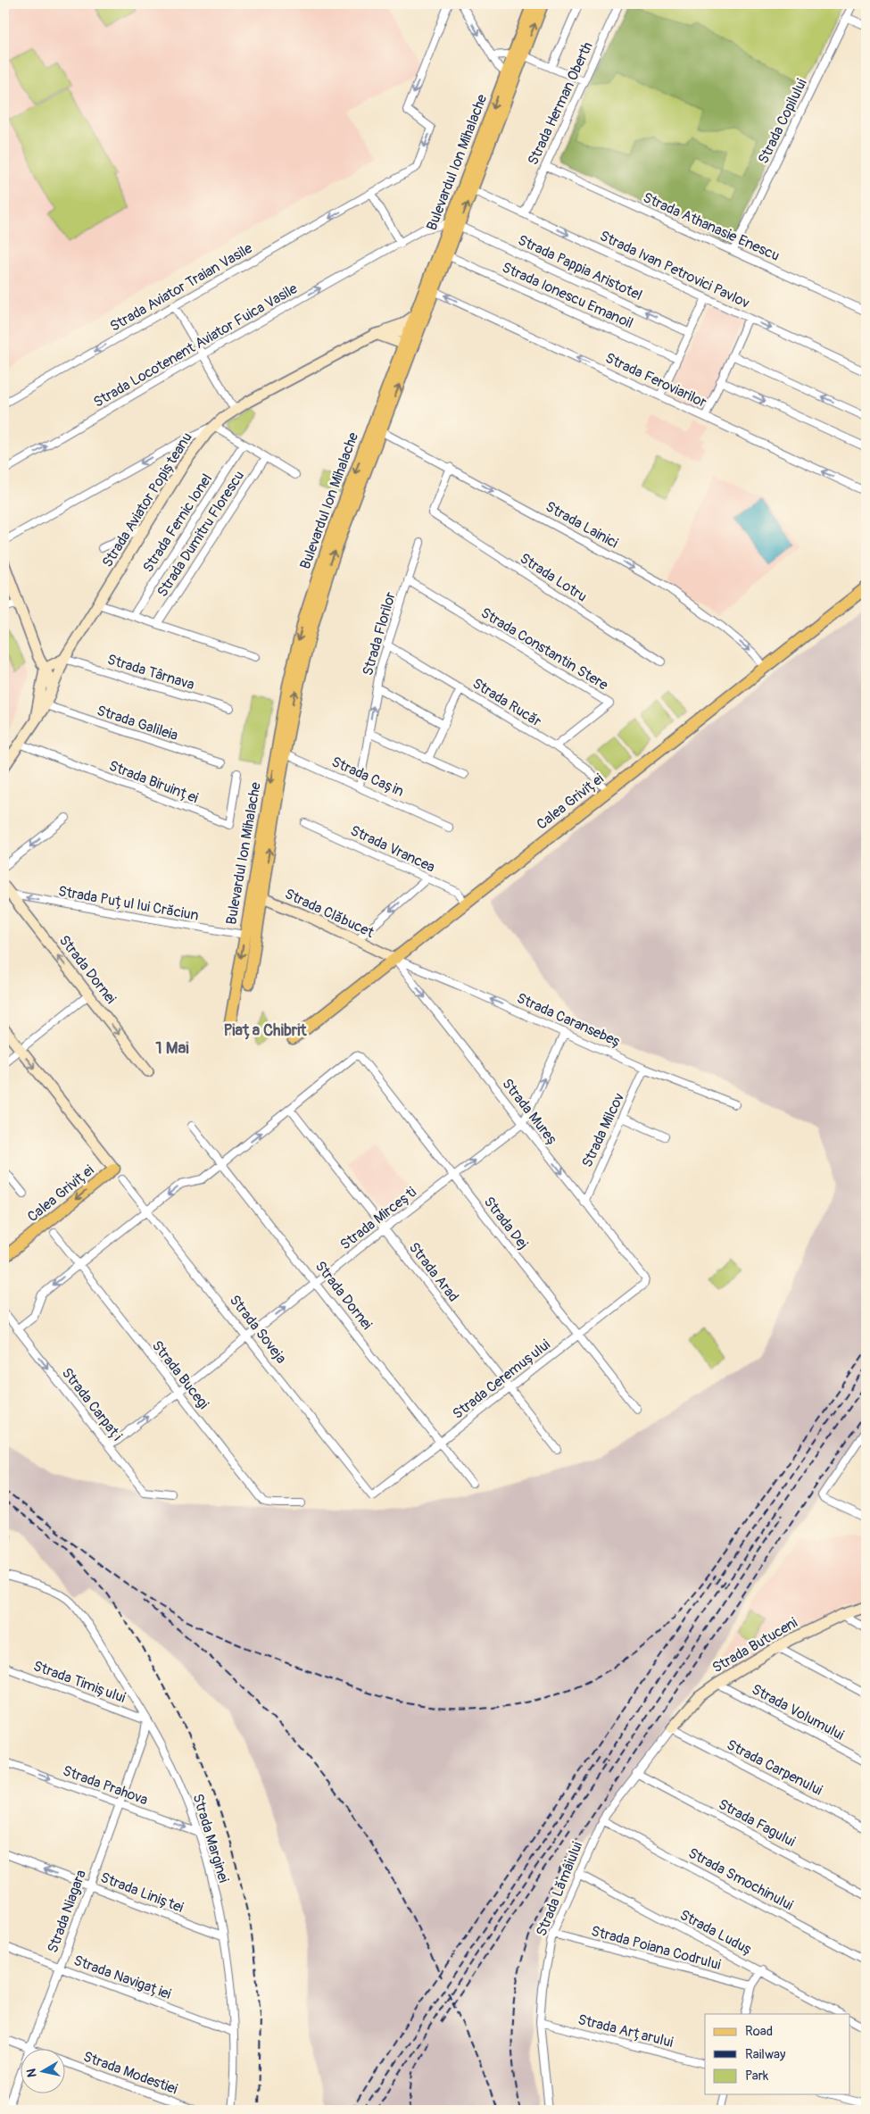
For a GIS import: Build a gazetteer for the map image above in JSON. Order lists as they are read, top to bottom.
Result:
{
  "streets": {
    "main road": ["Bulevardul Ion Mihalache", "Calea Griviței"],
    "street": [
      "Strada Herman Oberth",
      "Strada Copilului",
      "Strada Athanasie Enescu",
      "Strada Pappia Aristotel",
      "Strada Ivan Petrovici Pavlov",
      "Strada Aviator Traian Vasile",
      "Strada Ionescu Emanoil",
      "Strada Locotenent Aviator Fuica Vasile",
      "Strada Feroviarilor",
      "Strada Aviator Popișteanu",
      "Strada Fernic Ionel",
      "Strada Lainici",
      "Strada Dumitru Florescu",
      "Strada Lotru",
      "Strada Florilor",
      "Strada Constantin Stere",
      "Strada Târnava",
      "Strada Rucăr",
      "Strada Galileia",
      "Strada Cașin",
      "Strada Biruinței",
      "Strada Vrancea",
      "Strada Puțul lui Crăciun",
      "Strada Clăbucet",
      "Strada Dornei",
      "Strada Caransebeș",
      "Strada Mureș",
      "Strada Milcov",
      "Strada Mircești",
      "Strada Dej",
      "Strada Arad",
      "Strada Soveja",
      "Strada Bucegi",
      "Strada Ceremușului",
      "Strada Carpați",
      "Strada Butuceni",
      "Strada Timișului",
      "Strada Volumului",
      "Strada Carpenului",
      "Strada Prahova",
      "Strada Fagului",
      "Strada Marginei",
      "Strada Smochinului",
      "Strada Lămâiului",
      "Strada Liniștei",
      "Strada Niagara",
      "Strada Luduș",
      "Strada Poiana Codrului",
      "Strada Navigației",
      "Strada Arțarului",
      "Strada Modestiei"
    ]
  },
  "crossings": [
    ["Strada Herman Oberth", "Strada Athanasie Enescu"],
    ["Strada Herman Oberth", "Strada Ivan Petrovici Pavlov"],
    ["Strada Copilului", "Strada Athanasie Enescu"],
    ["Bulevardul Ion Mihalache", "Strada Pappia Aristotel"],
    ["Bulevardul Ion Mihalache", "Strada Ivan Petrovici Pavlov"],
    ["Bulevardul Ion Mihalache", "Strada Ionescu Emanoil"],
    ["Bulevardul Ion Mihalache", "Strada Locotenent Aviator Fuica Vasile"],
    ["Bulevardul Ion Mihalache", "Strada Feroviarilor"],
    ["Bulevardul Ion Mihalache", "Strada Aviator Popișteanu"],
    ["Bulevardul Ion Mihalache", "Strada Lainici"],
    ["Bulevardul Ion Mihalache", "Strada Cașin"],
    ["Bulevardul Ion Mihalache", "Strada Puțul lui Crăciun"],
    ["Bulevardul Ion Mihalache", "Strada Clăbucet"],
    ["Strada Pappia Aristotel", "Strada Locotenent Aviator Fuica Vasile"],
    ["Strada Aviator Popișteanu", "Strada Târnava"],
    ["Strada Aviator Popișteanu", "Strada Galileia"],
    ["Strada Aviator Popișteanu", "Strada Biruinței"],
    ["Strada Lainici", "Strada Lotru"],
    ["Strada Lainici", "Calea Griviței"],
    ["Strada Florilor", "Strada Constantin Stere"],
    ["Strada Florilor", "Strada Rucăr"],
    ["Strada Florilor", "Strada Cașin"],
    ["Strada Constantin Stere", "Strada Rucăr"],
    ["Strada Rucăr", "Calea Griviței"],
    ["Calea Griviței", "Strada Vrancea"],
    ["Calea Griviței", "Strada Clăbucet"],
    ["Calea Griviței", "Strada Caransebeș"],
    ["Calea Griviței", "Strada Mureș"],
    ["Strada Puțul lui Crăciun", "Strada Dornei"],
    ["Strada Clăbucet", "Strada Caransebeș"],
    ["Strada Clăbucet", "Strada Mureș"],
    ["Strada Dornei", "Strada Mircești"],
    ["Strada Dornei", "Strada Ceremușului"],
    ["Strada Caransebeș", "Strada Mureș"],
    ["Strada Caransebeș", "Strada Milcov"],
    ["Strada Caransebeș", "Strada Mircești"],
    ["Strada Mureș", "Strada Milcov"],
    ["Strada Mureș", "Strada Mircești"],
    ["Strada Mureș", "Strada Ceremușului"],
    ["Strada Mircești", "Strada Dej"],
    ["Strada Mircești", "Strada Arad"],
    ["Strada Mircești", "Strada Soveja"],
    ["Strada Mircești", "Strada Bucegi"],
    ["Strada Mircești", "Strada Carpați"],
    ["Strada Dej", "Strada Arad"],
    ["Strada Dej", "Strada Ceremușului"],
    ["Strada Arad", "Strada Ceremușului"],
    ["Strada Soveja", "Strada Ceremușului"],
    ["Strada Butuceni", "Strada Volumului"],
    ["Strada Butuceni", "Strada Carpenului"],
    ["Strada Butuceni", "Strada Lămâiului"],
    ["Strada Timișului", "Strada Marginei"],
    ["Strada Timișului", "Strada Niagara"],
    ["Strada Carpenului", "Strada Lămâiului"],
    ["Strada Prahova", "Strada Marginei"],
    ["Strada Prahova", "Strada Niagara"],
    ["Strada Fagului", "Strada Lămâiului"],
    ["Strada Marginei", "Strada Liniștei"],
    ["Strada Marginei", "Strada Niagara"],
    ["Strada Marginei", "Strada Navigației"],
    ["Strada Smochinului", "Strada Lămâiului"],
    ["Strada Lămâiului", "Strada Luduș"],
    ["Strada Lămâiului", "Strada Poiana Codrului"],
    ["Strada Lămâiului", "Strada Arțarului"],
    ["Strada Liniștei", "Strada Niagara"],
    ["Strada Niagara", "Strada Navigației"],
    ["Strada Niagara", "Strada Modestiei"]
  ],
  "one_way": [
    "Strada Pappia Aristotel",
    "Strada Aviator Traian Vasile",
    "Strada Locotenent Aviator Fuica Vasile",
    "Strada Lainici",
    "Strada Puțul lui Crăciun",
    "Strada Caransebeș",
    "Strada Mureș",
    "Strada Mircești",
    "Strada Carpați",
    "Strada Prahova",
    "Strada Liniștei"
  ],
  "districts": ["Piața Chibrit", "1 Mai"],
  "legend": ["Road", "Railway", "Park"],
  "north": "left"
}
